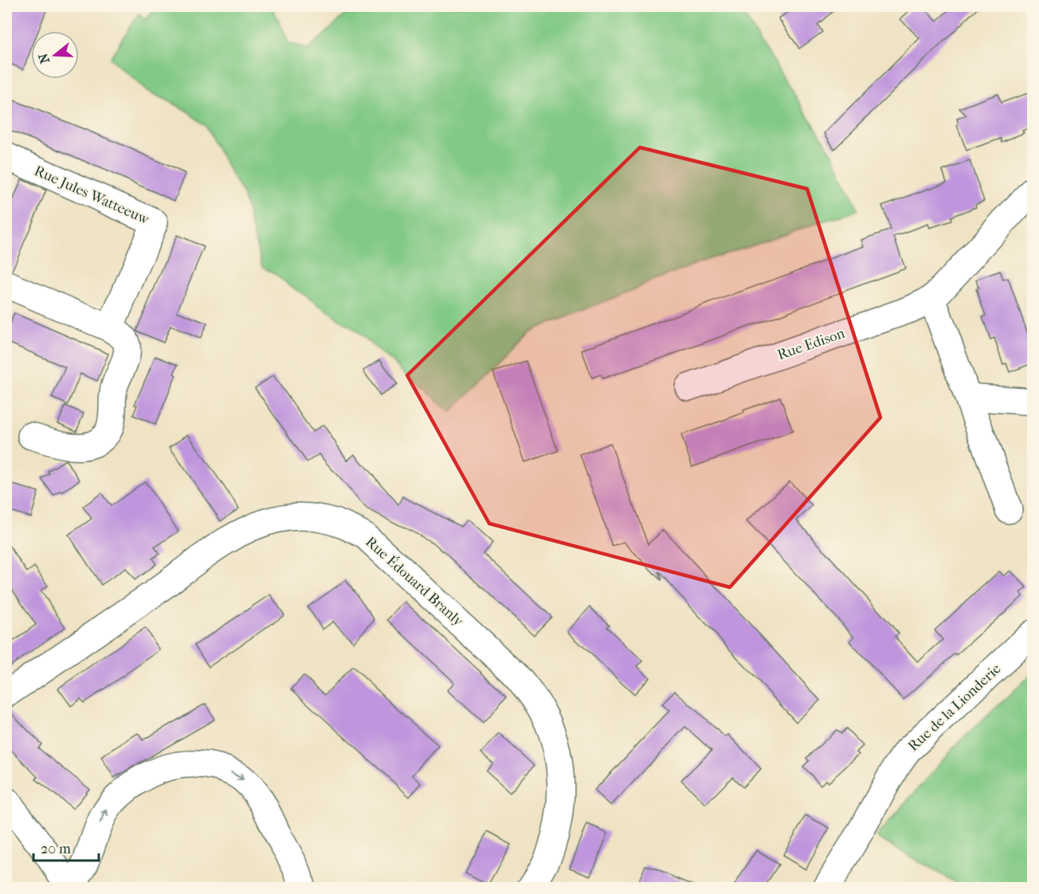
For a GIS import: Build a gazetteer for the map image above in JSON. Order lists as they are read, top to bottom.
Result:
{
  "streets": {
    "street": [
      "Rue Jules Watteeuw",
      "Rue Edison",
      "Rue Édouard Branly",
      "Rue de la Lionderie"
    ]
  },
  "scale_bar": "20 m",
  "north": "left"
}
